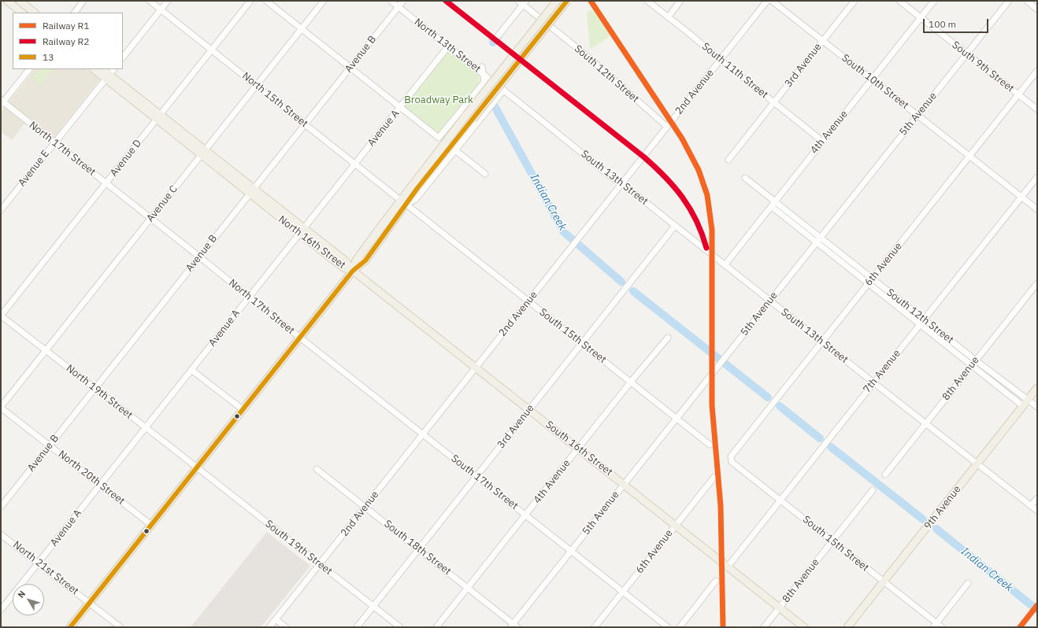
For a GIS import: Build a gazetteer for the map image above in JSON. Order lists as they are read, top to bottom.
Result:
{
  "streets": {
    "main road": ["North 16th Street", "South 16th Street", "9th Avenue"],
    "street": [
      "North 13th Street",
      "Avenue B",
      "3rd Avenue",
      "South 9th Street",
      "South 11th Street",
      "South 12th Street",
      "South 10th Street",
      "2nd Avenue",
      "North 15th Street",
      "5th Avenue",
      "Avenue A",
      "4th Avenue",
      "North 17th Street",
      "Avenue D",
      "Avenue E",
      "South 13th Street",
      "Avenue C",
      "6th Avenue",
      "South 15th Street",
      "7th Avenue",
      "8th Avenue",
      "North 19th Street",
      "North 20th Street",
      "South 17th Street",
      "South 19th Street",
      "South 18th Street",
      "North 21st Street"
    ]
  },
  "crossings": [
    ["North 13th Street", "Avenue B"],
    ["North 13th Street", "Avenue A"],
    ["North 13th Street", "South 13th Street"],
    ["Avenue B", "North 15th Street"],
    ["Avenue B", "North 17th Street"],
    ["Avenue B", "North 16th Street"],
    ["Avenue B", "North 19th Street"],
    ["Avenue B", "North 20th Street"],
    ["3rd Avenue", "South 11th Street"],
    ["3rd Avenue", "South 10th Street"],
    ["3rd Avenue", "South 13th Street"],
    ["3rd Avenue", "South 15th Street"],
    ["3rd Avenue", "South 16th Street"],
    ["3rd Avenue", "South 17th Street"],
    ["3rd Avenue", "South 19th Street"],
    ["3rd Avenue", "South 18th Street"],
    ["South 9th Street", "5th Avenue"],
    ["South 9th Street", "4th Avenue"],
    ["South 9th Street", "6th Avenue"],
    ["South 11th Street", "2nd Avenue"],
    ["South 11th Street", "4th Avenue"],
    ["South 12th Street", "2nd Avenue"],
    ["South 12th Street", "5th Avenue"],
    ["South 12th Street", "4th Avenue"],
    ["South 12th Street", "6th Avenue"],
    ["South 12th Street", "7th Avenue"],
    ["South 12th Street", "8th Avenue"],
    ["South 10th Street", "5th Avenue"],
    ["South 10th Street", "4th Avenue"],
    ["South 10th Street", "6th Avenue"],
    ["South 10th Street", "7th Avenue"],
    ["2nd Avenue", "South 13th Street"],
    ["2nd Avenue", "South 15th Street"],
    ["2nd Avenue", "South 16th Street"],
    ["2nd Avenue", "South 17th Street"],
    ["2nd Avenue", "South 19th Street"],
    ["2nd Avenue", "South 18th Street"],
    ["North 15th Street", "Avenue A"],
    ["North 15th Street", "Avenue D"],
    ["North 15th Street", "Avenue C"],
    ["North 15th Street", "South 15th Street"],
    ["5th Avenue", "South 13th Street"],
    ["5th Avenue", "South 15th Street"],
    ["5th Avenue", "South 16th Street"],
    ["5th Avenue", "South 17th Street"],
    ["5th Avenue", "South 18th Street"],
    ["Avenue A", "North 17th Street"],
    ["Avenue A", "North 16th Street"],
    ["Avenue A", "North 19th Street"],
    ["Avenue A", "North 20th Street"],
    ["Avenue A", "North 21st Street"],
    ["4th Avenue", "South 13th Street"],
    ["4th Avenue", "South 15th Street"],
    ["4th Avenue", "South 16th Street"],
    ["4th Avenue", "South 17th Street"],
    ["4th Avenue", "South 18th Street"],
    ["North 17th Street", "Avenue D"],
    ["North 17th Street", "Avenue E"],
    ["North 17th Street", "Avenue C"],
    ["North 17th Street", "South 17th Street"],
    ["Avenue D", "North 16th Street"],
    ["Avenue D", "North 19th Street"],
    ["Avenue E", "North 16th Street"],
    ["South 13th Street", "6th Avenue"],
    ["South 13th Street", "7th Avenue"],
    ["South 13th Street", "8th Avenue"],
    ["South 13th Street", "9th Avenue"],
    ["Avenue C", "North 16th Street"],
    ["Avenue C", "North 19th Street"],
    ["Avenue C", "North 20th Street"],
    ["North 16th Street", "South 16th Street"],
    ["6th Avenue", "South 15th Street"],
    ["6th Avenue", "South 16th Street"],
    ["6th Avenue", "South 17th Street"],
    ["South 15th Street", "7th Avenue"],
    ["South 15th Street", "8th Avenue"],
    ["South 15th Street", "9th Avenue"],
    ["7th Avenue", "South 16th Street"],
    ["8th Avenue", "South 16th Street"],
    ["North 19th Street", "South 19th Street"]
  ],
  "water": ["Indian Creek"],
  "parks": ["Broadway Park"],
  "lines": ["rail line R1", "rail line R2", "transit line 13"],
  "legend": ["Railway R1", "Railway R2", "13"],
  "scale_bar": "100 m",
  "north": "top left"
}
